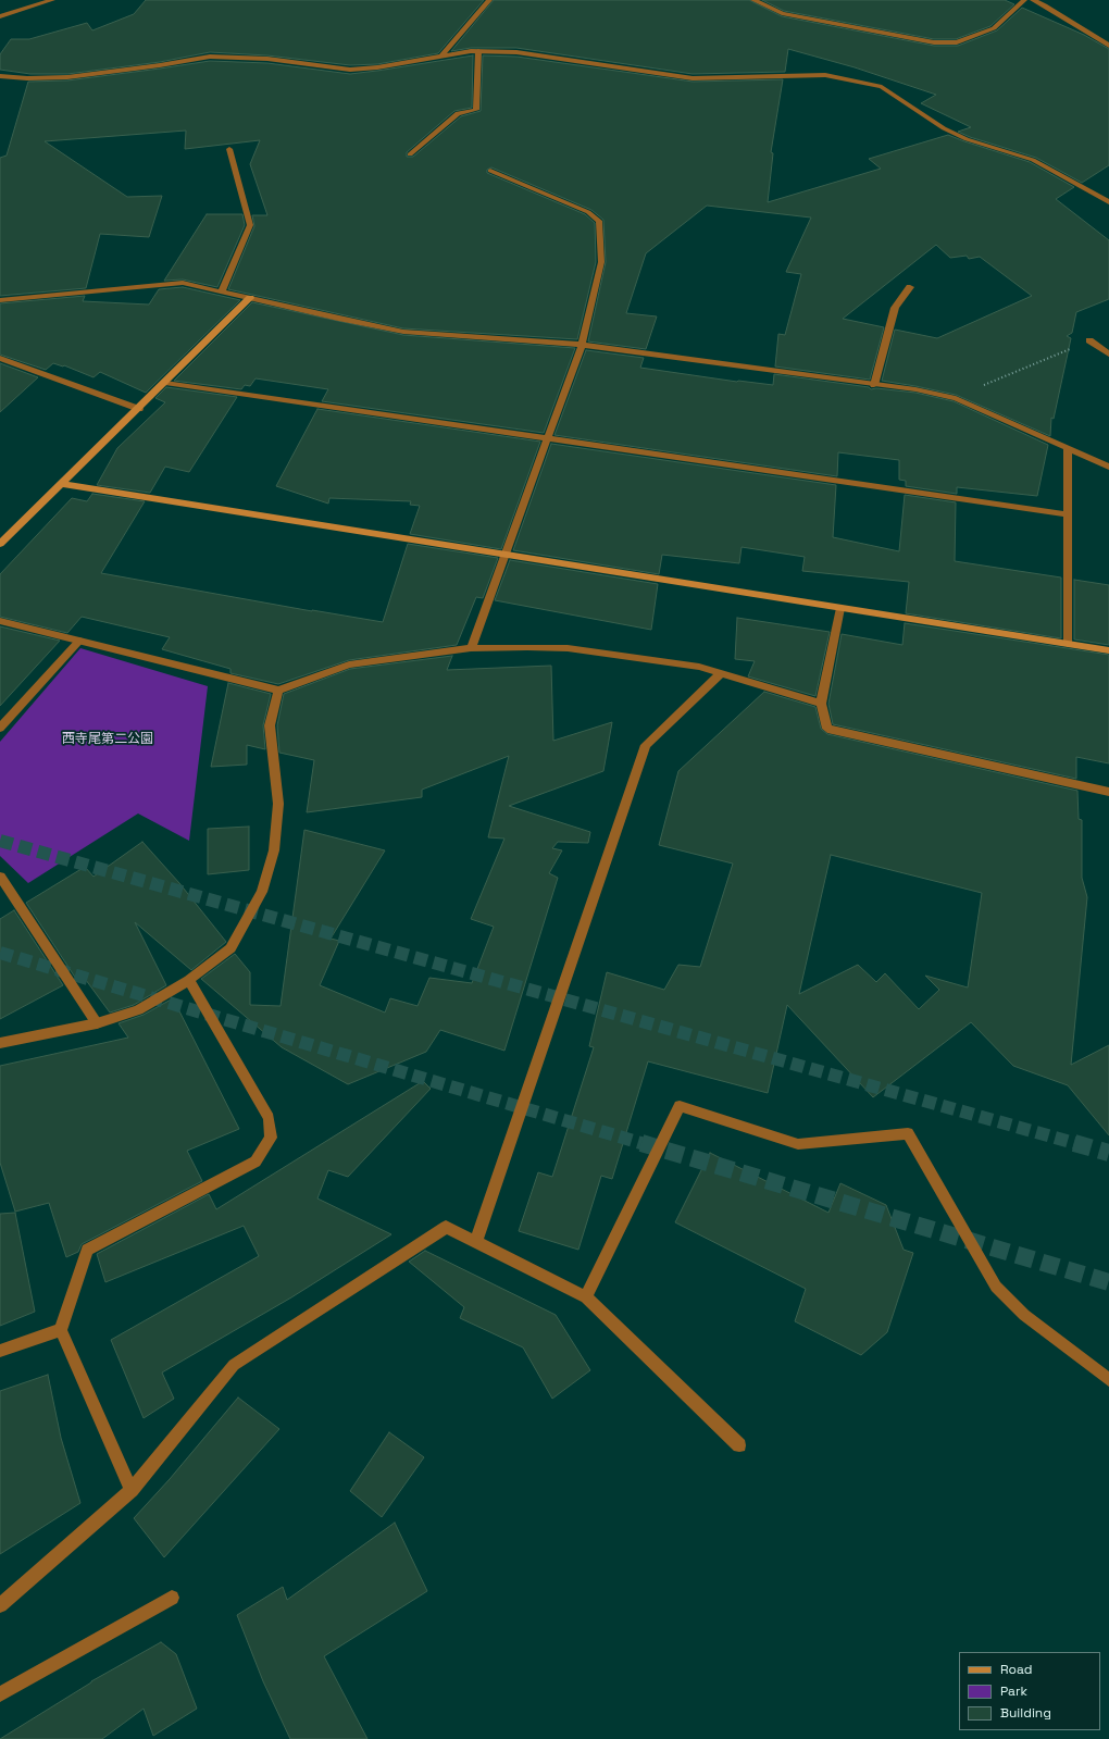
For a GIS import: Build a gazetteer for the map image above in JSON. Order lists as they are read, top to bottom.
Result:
{
  "parks": ["西寺尾第二公園"],
  "legend": ["Road", "Park", "Building"]
}
